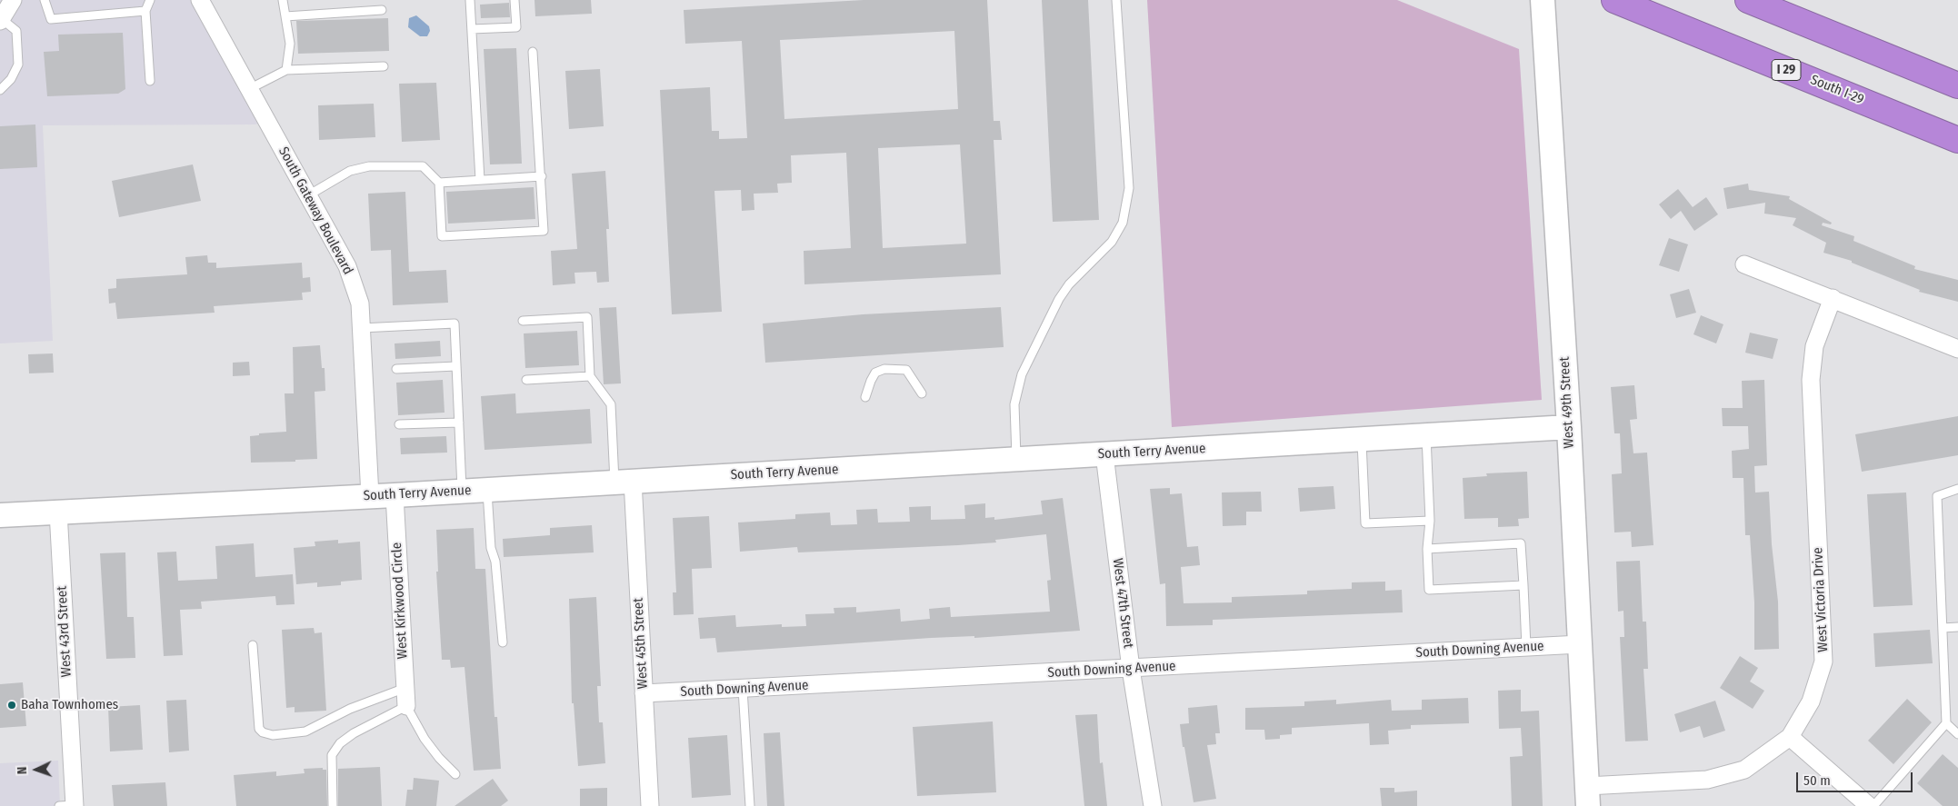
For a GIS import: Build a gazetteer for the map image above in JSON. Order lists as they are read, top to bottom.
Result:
{
  "streets": {
    "highway": ["I 29", "South I-29"],
    "street": [
      "South Gateway Boulevard",
      "West 49th Street",
      "South Terry Avenue",
      "West Victoria Drive",
      "West Kirkwood Circle",
      "West 47th Street",
      "West 43rd Street",
      "West 45th Street",
      "South Downing Avenue"
    ]
  },
  "crossings": [
    ["South Gateway Boulevard", "South Terry Avenue"],
    ["West 49th Street", "South Terry Avenue"],
    ["West 49th Street", "West Victoria Drive"],
    ["West 49th Street", "South Downing Avenue"],
    ["South Terry Avenue", "West Kirkwood Circle"],
    ["South Terry Avenue", "West 47th Street"],
    ["South Terry Avenue", "West 43rd Street"],
    ["South Terry Avenue", "West 45th Street"],
    ["West 47th Street", "South Downing Avenue"],
    ["West 45th Street", "South Downing Avenue"]
  ],
  "places": ["Baha Townhomes"],
  "scale_bar": "50 m",
  "north": "left"
}
